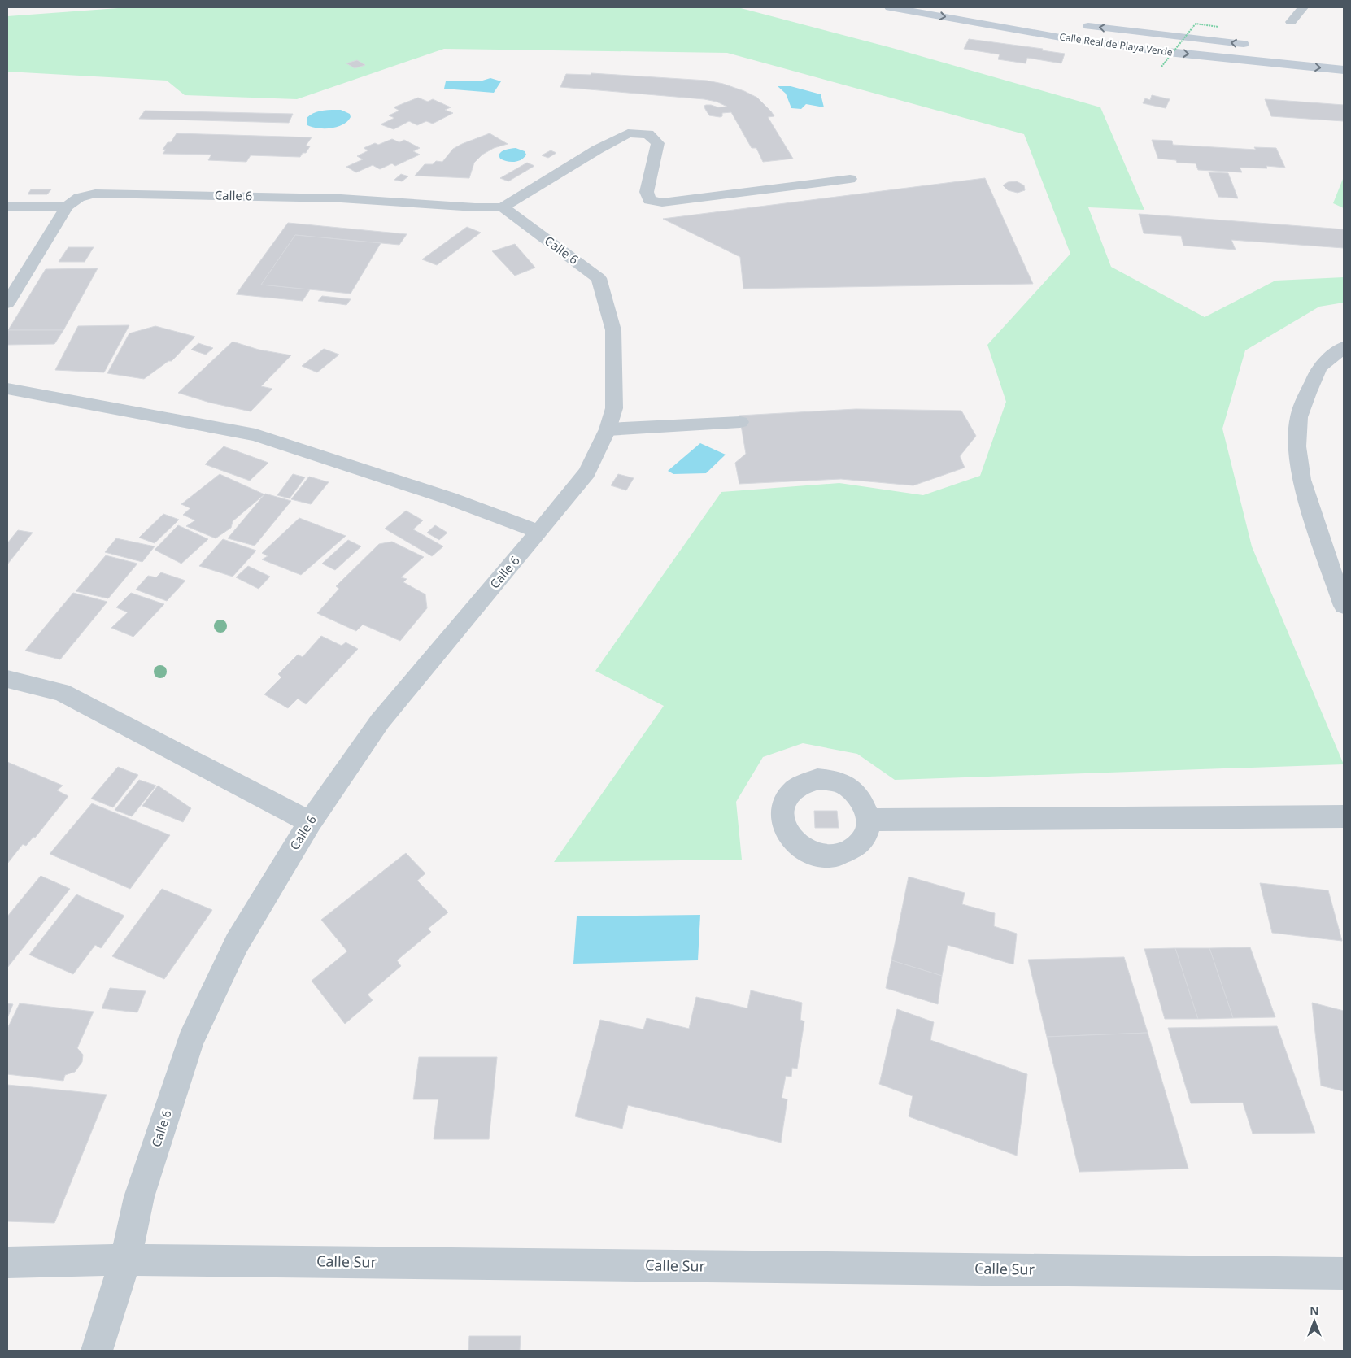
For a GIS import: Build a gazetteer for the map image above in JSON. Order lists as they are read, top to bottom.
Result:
{
  "streets": {
    "street": ["Calle Real de Playa Verde", "Calle 6", "Calle Sur"]
  },
  "crossings": [
    ["Calle 6", "Calle Sur"]
  ],
  "north": "top"
}
